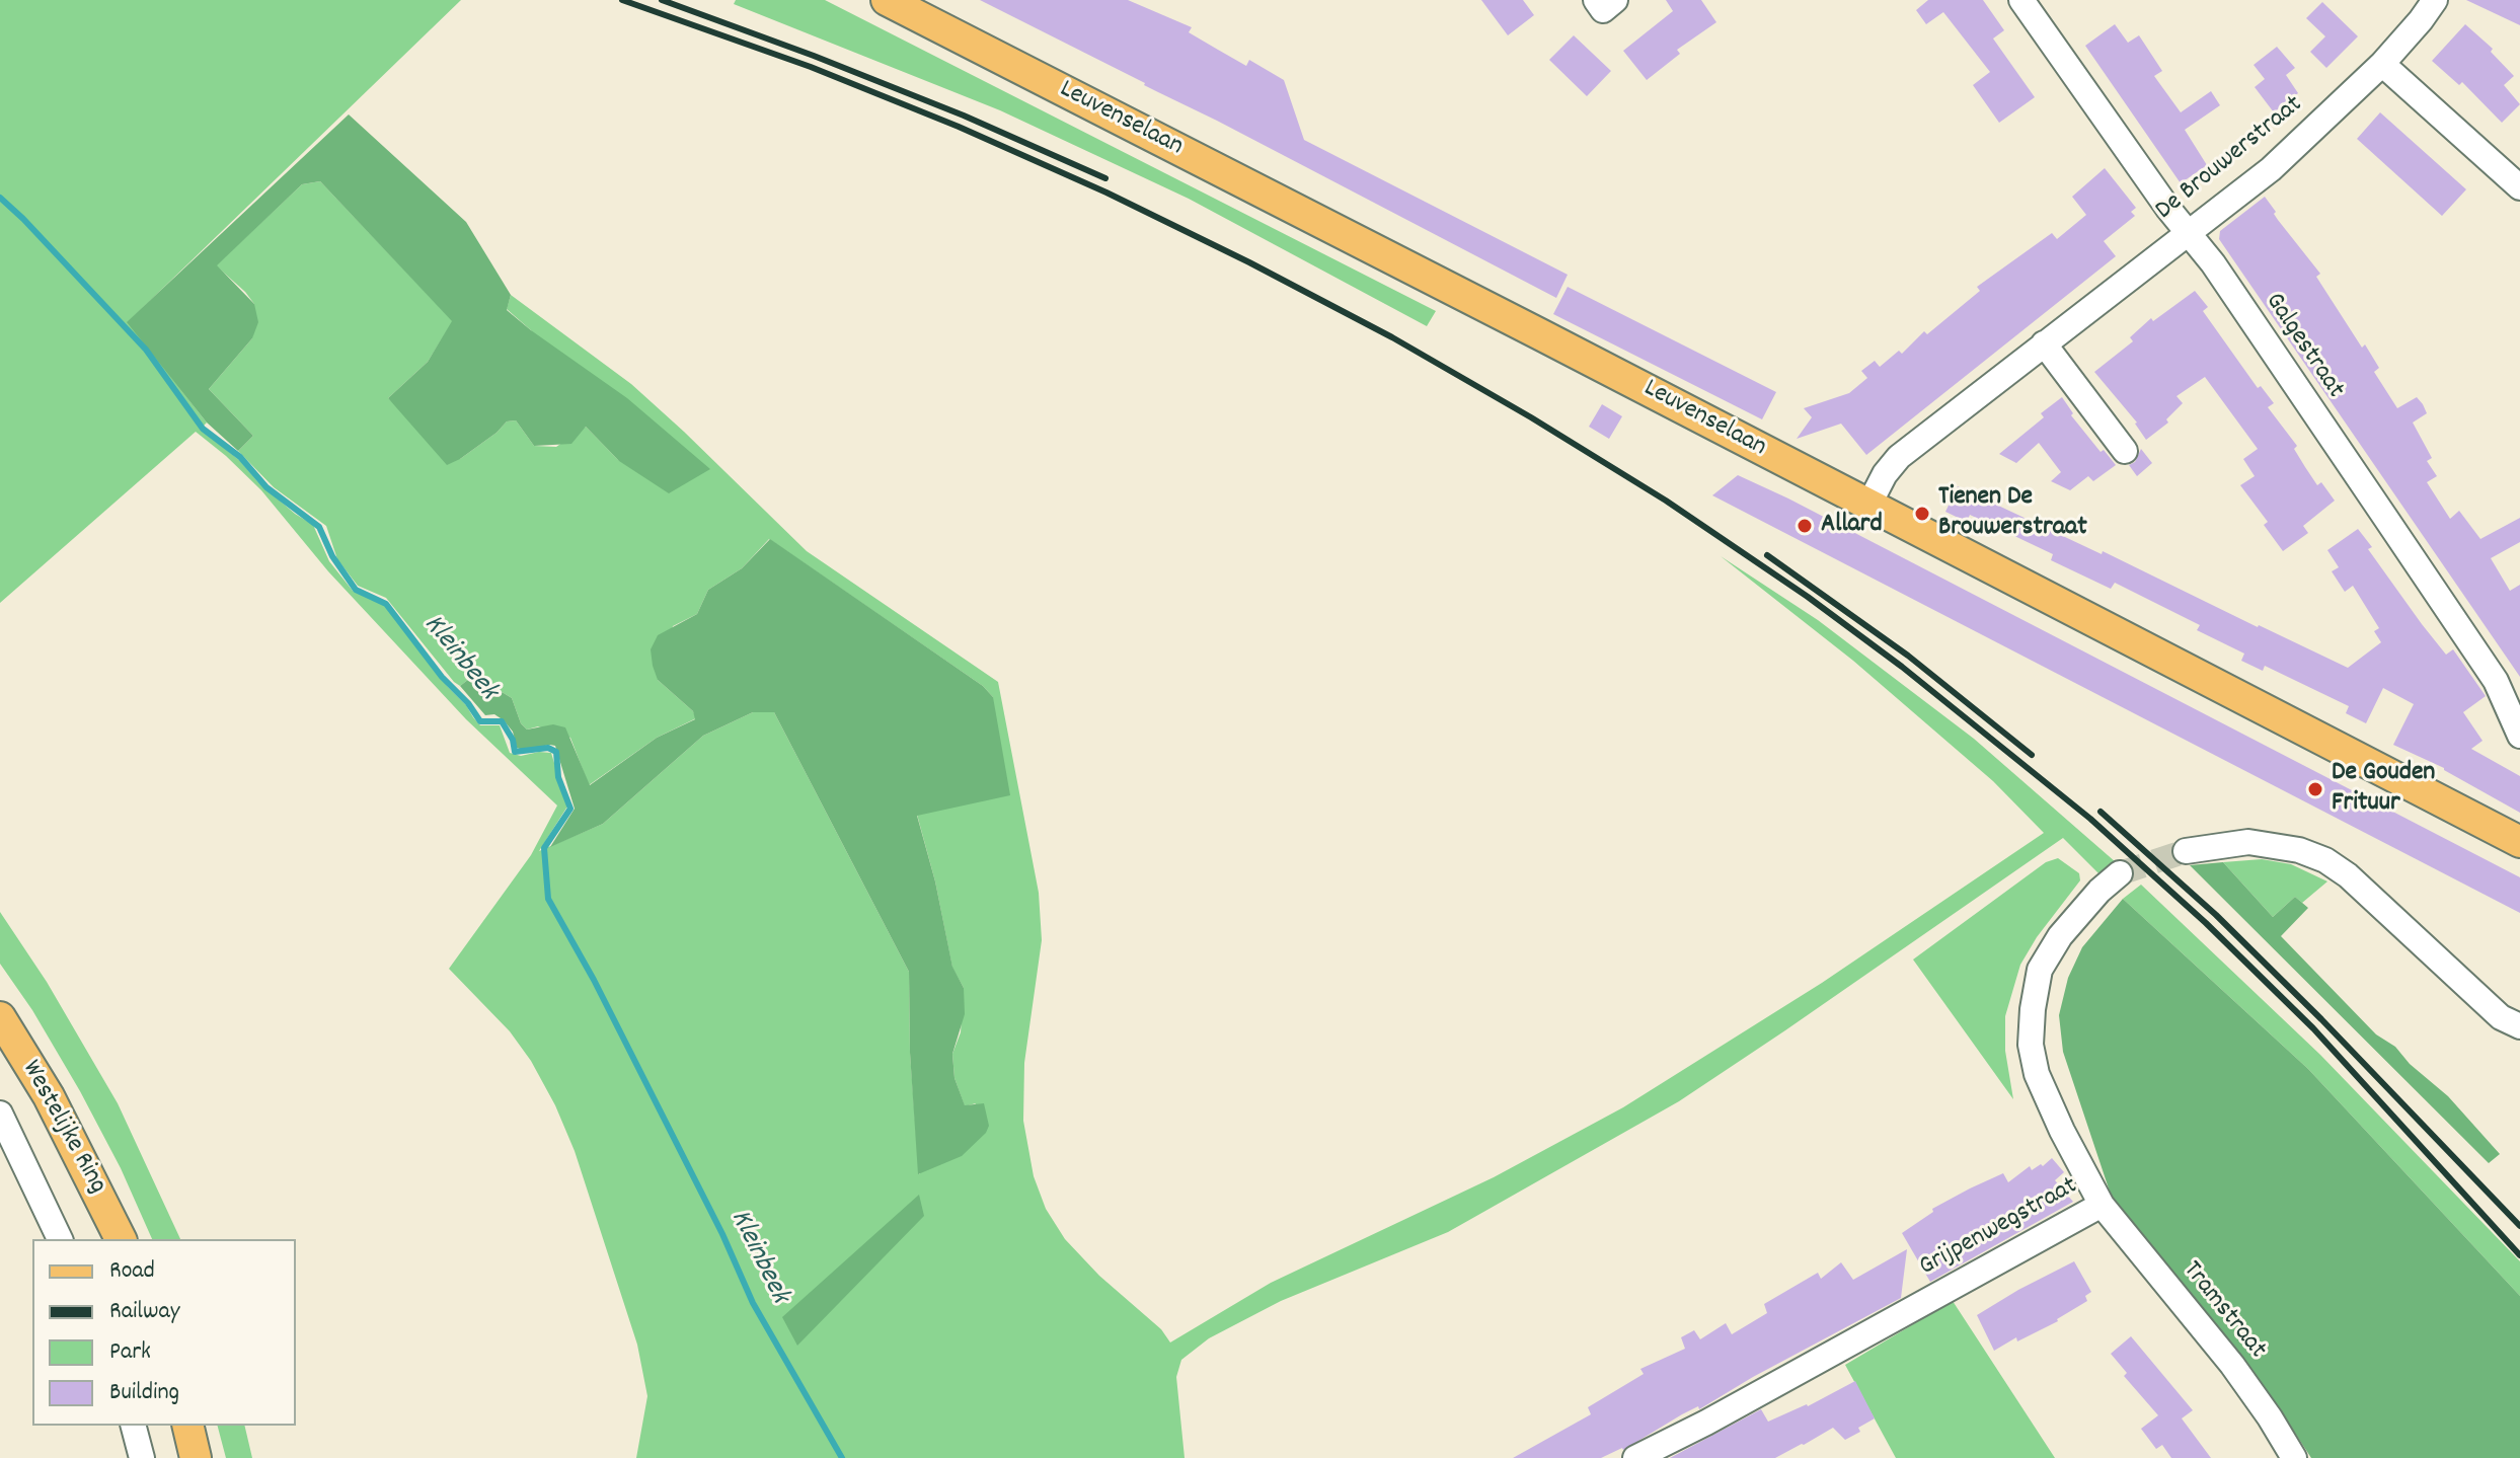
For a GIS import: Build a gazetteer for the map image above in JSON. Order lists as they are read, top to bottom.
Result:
{
  "streets": {
    "main road": ["Leuvenselaan", "Westelijke Ring"],
    "street": [
      "De Brouwerstraat",
      "Galgestraat",
      "Grijpenwegstraat",
      "Tramstraat"
    ]
  },
  "crossings": [
    ["Leuvenselaan", "De Brouwerstraat"],
    ["De Brouwerstraat", "Galgestraat"],
    ["Grijpenwegstraat", "Tramstraat"]
  ],
  "water": ["Kleinbeek"],
  "places": ["Tienen De Brouwerstraat", "Allard", "De Gouden Frituur"],
  "legend": [
    "Road",
    "Railway",
    "Park",
    "Building"
  ]
}
